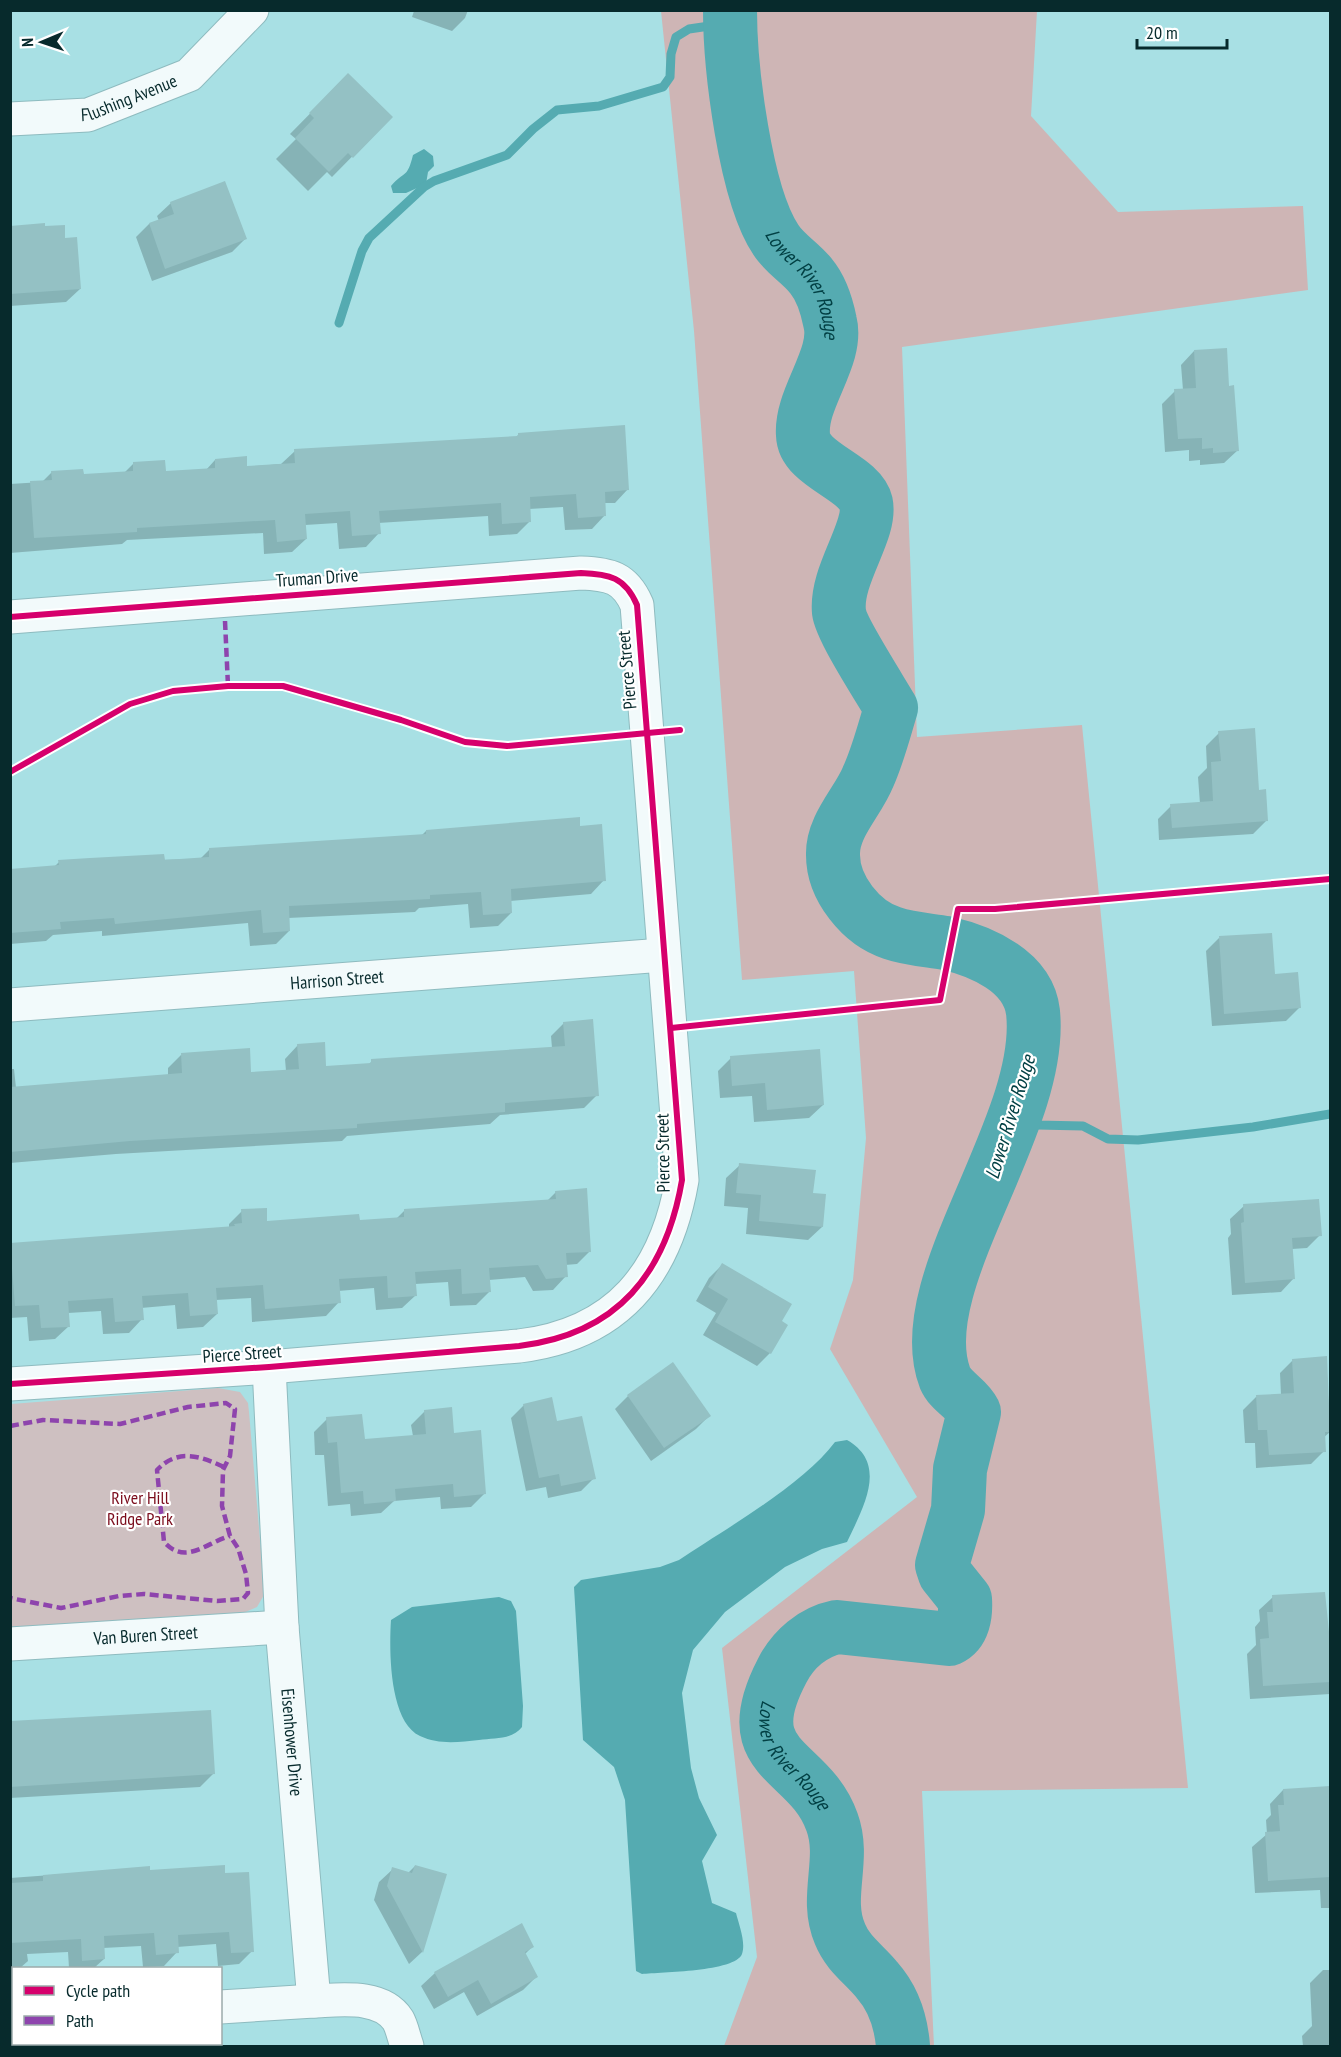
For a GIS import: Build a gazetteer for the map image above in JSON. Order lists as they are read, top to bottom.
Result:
{
  "streets": {
    "street": [
      "Flushing Avenue",
      "Truman Drive",
      "Pierce Street",
      "Harrison Street",
      "Van Buren Street",
      "Eisenhower Drive"
    ]
  },
  "crossings": [
    ["Truman Drive", "Pierce Street"],
    ["Pierce Street", "Harrison Street"],
    ["Pierce Street", "Eisenhower Drive"],
    ["Van Buren Street", "Eisenhower Drive"]
  ],
  "water": ["Lower River Rouge"],
  "parks": ["River Hill Ridge Park"],
  "legend": ["Cycle path", "Path"],
  "scale_bar": "20 m",
  "north": "left"
}
